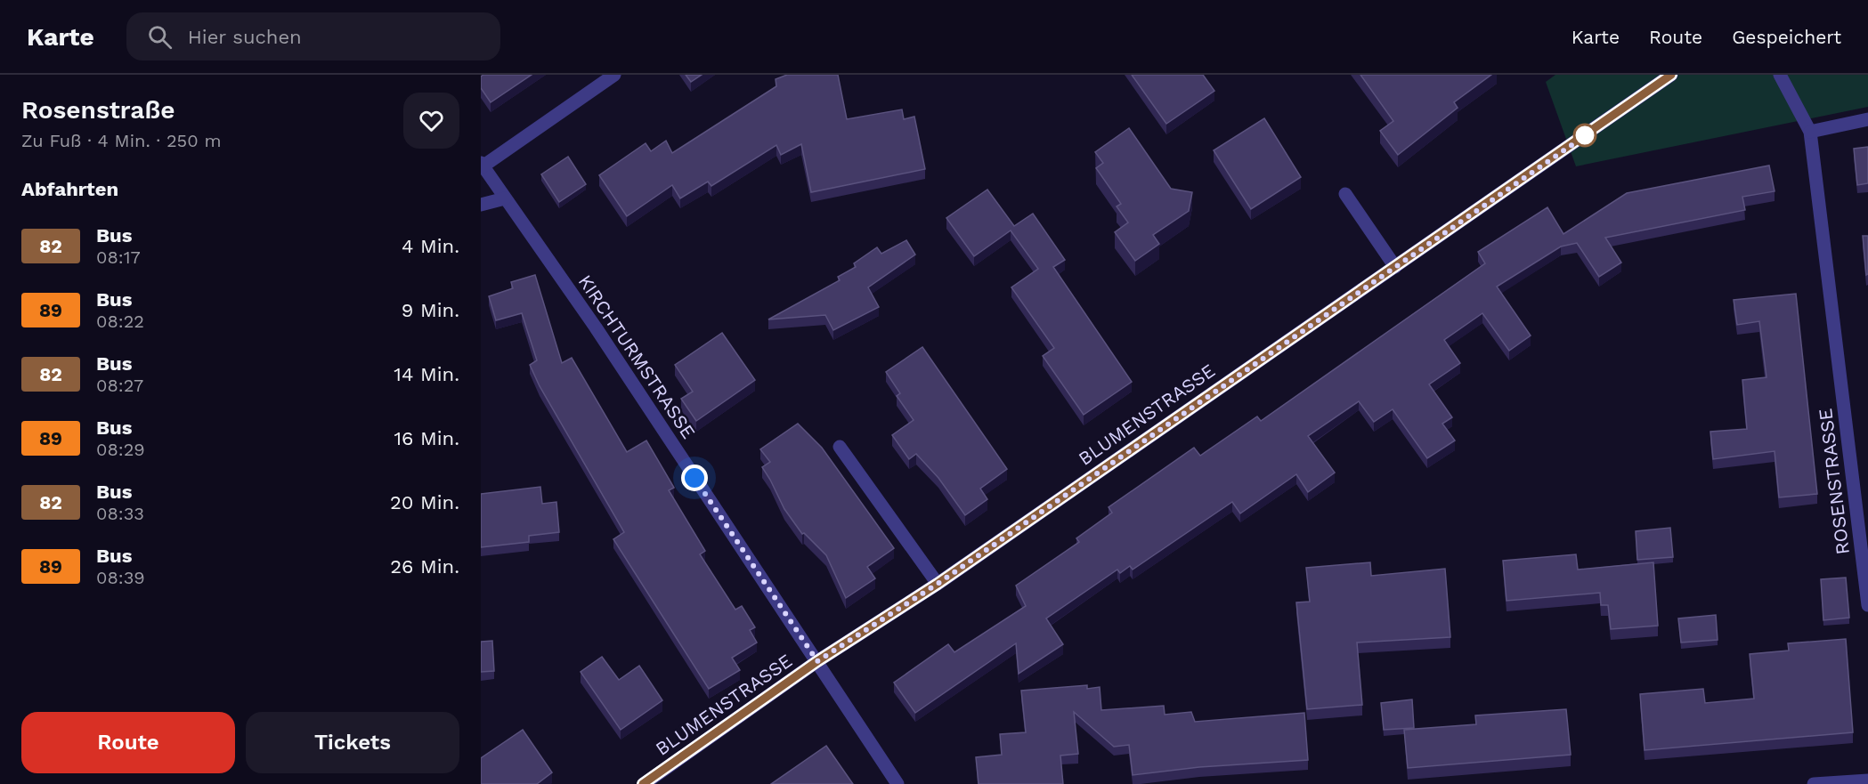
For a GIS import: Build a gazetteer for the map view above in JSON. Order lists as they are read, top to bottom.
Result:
{
  "streets": {
    "street": ["KIRCHTURMSTRASSE", "BLUMENSTRASSE", "ROSENSTRASSE"]
  },
  "crossings": [
    ["KIRCHTURMSTRASSE", "BLUMENSTRASSE"]
  ],
  "lines": ["bus line 82"],
  "page": {
    "header": "Karte",
    "search": "Hier suchen",
    "nav": ["Karte", "Route", "Gespeichert"],
    "heading": [
      ["Rosenstraße", "Zu Fuß · 4 Min. · 250 m"],
      "Abfahrten"
    ],
    "list": [
      {
        "mark": "82",
        "name": "Bus",
        "note": "08:17",
        "value": "4 Min."
      },
      {
        "mark": "89",
        "name": "Bus",
        "note": "08:22",
        "value": "9 Min."
      },
      {
        "mark": "82",
        "name": "Bus",
        "note": "08:27",
        "value": "14 Min."
      },
      {
        "mark": "89",
        "name": "Bus",
        "note": "08:29",
        "value": "16 Min."
      },
      {
        "mark": "82",
        "name": "Bus",
        "note": "08:33",
        "value": "20 Min."
      },
      {
        "mark": "89",
        "name": "Bus",
        "note": "08:39",
        "value": "26 Min."
      }
    ],
    "buttons": ["Route", "Tickets"]
  }
}
